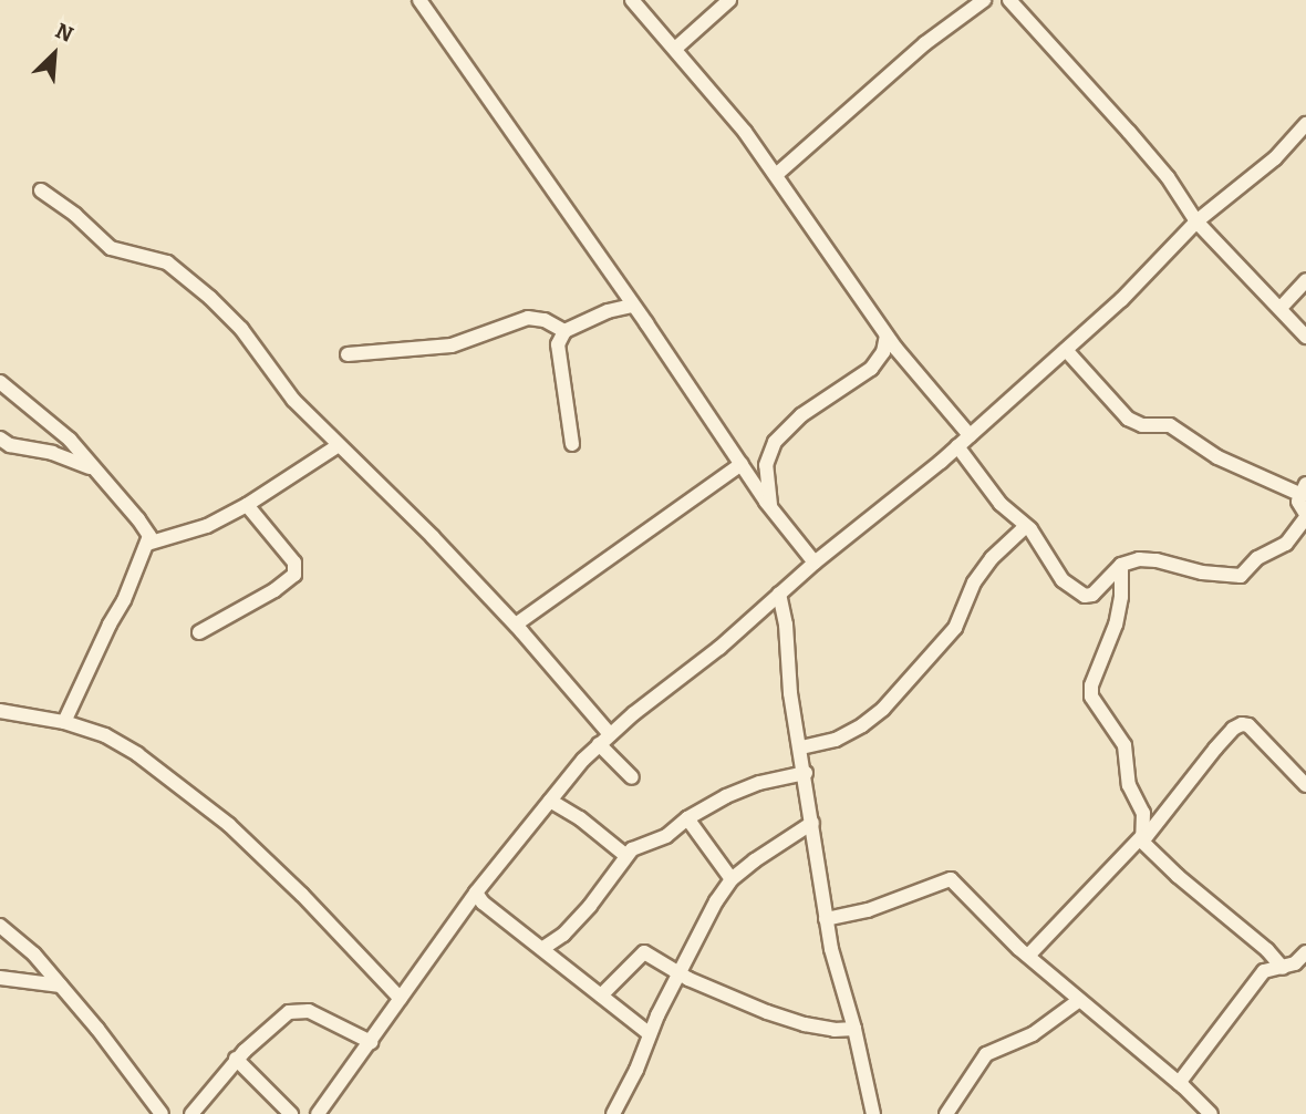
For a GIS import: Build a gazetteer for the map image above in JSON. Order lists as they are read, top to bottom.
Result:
{
  "north": "top right"
}
